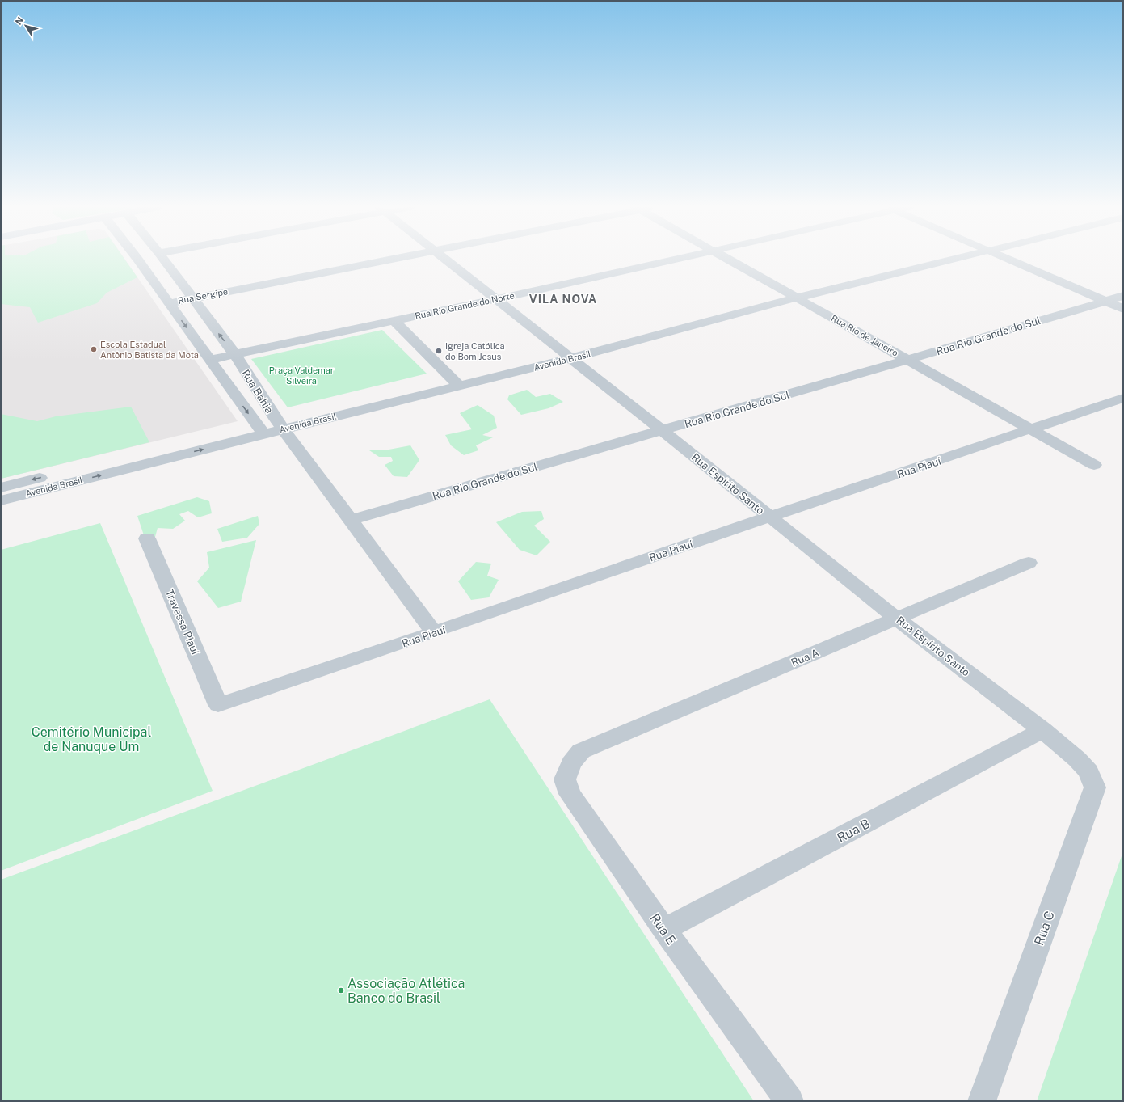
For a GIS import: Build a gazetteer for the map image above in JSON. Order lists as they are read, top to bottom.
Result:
{
  "streets": {
    "street": [
      "Rua Sergipe",
      "Rua Rio Grande do Norte",
      "Rua Rio de Janeiro",
      "Rua Rio Grande do Sul",
      "Avenida Brasil",
      "Rua Bahia",
      "Rua Piauí",
      "Rua Espírito Santo",
      "Travessa Piauí",
      "Rua A",
      "Rua B",
      "Rua C",
      "Rua E"
    ]
  },
  "crossings": [
    ["Rua Sergipe", "Rua Bahia"],
    ["Rua Rio Grande do Norte", "Rua Bahia"],
    ["Rua Rio Grande do Norte", "Rua Espírito Santo"],
    ["Rua Rio de Janeiro", "Rua Rio Grande do Sul"],
    ["Rua Rio de Janeiro", "Avenida Brasil"],
    ["Rua Rio de Janeiro", "Rua Piauí"],
    ["Rua Rio Grande do Sul", "Rua Bahia"],
    ["Rua Rio Grande do Sul", "Rua Espírito Santo"],
    ["Avenida Brasil", "Rua Bahia"],
    ["Avenida Brasil", "Rua Espírito Santo"],
    ["Rua Bahia", "Rua Piauí"],
    ["Rua Piauí", "Rua Espírito Santo"],
    ["Rua Piauí", "Travessa Piauí"],
    ["Rua Espírito Santo", "Rua A"],
    ["Rua Espírito Santo", "Rua B"],
    ["Rua Espírito Santo", "Rua C"],
    ["Rua A", "Rua E"],
    ["Rua B", "Rua E"]
  ],
  "districts": ["VILA NOVA"],
  "parks": ["Praça Valdemar Silveira", "Cemitério Municipal de Nanuque Um"],
  "places": ["Escola Estadual Antônio Batista da Mota", "Igreja Católica do Bom Jesus", "Associação Atlética Banco do Brasil"],
  "north": "top left"
}
